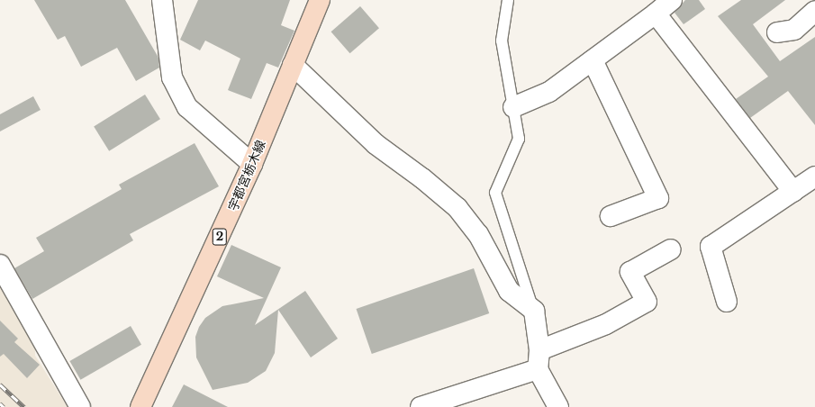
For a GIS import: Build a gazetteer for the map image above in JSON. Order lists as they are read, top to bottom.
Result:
{
  "streets": {
    "main road": ["宇都宮栃木線", "2"]
  }
}
